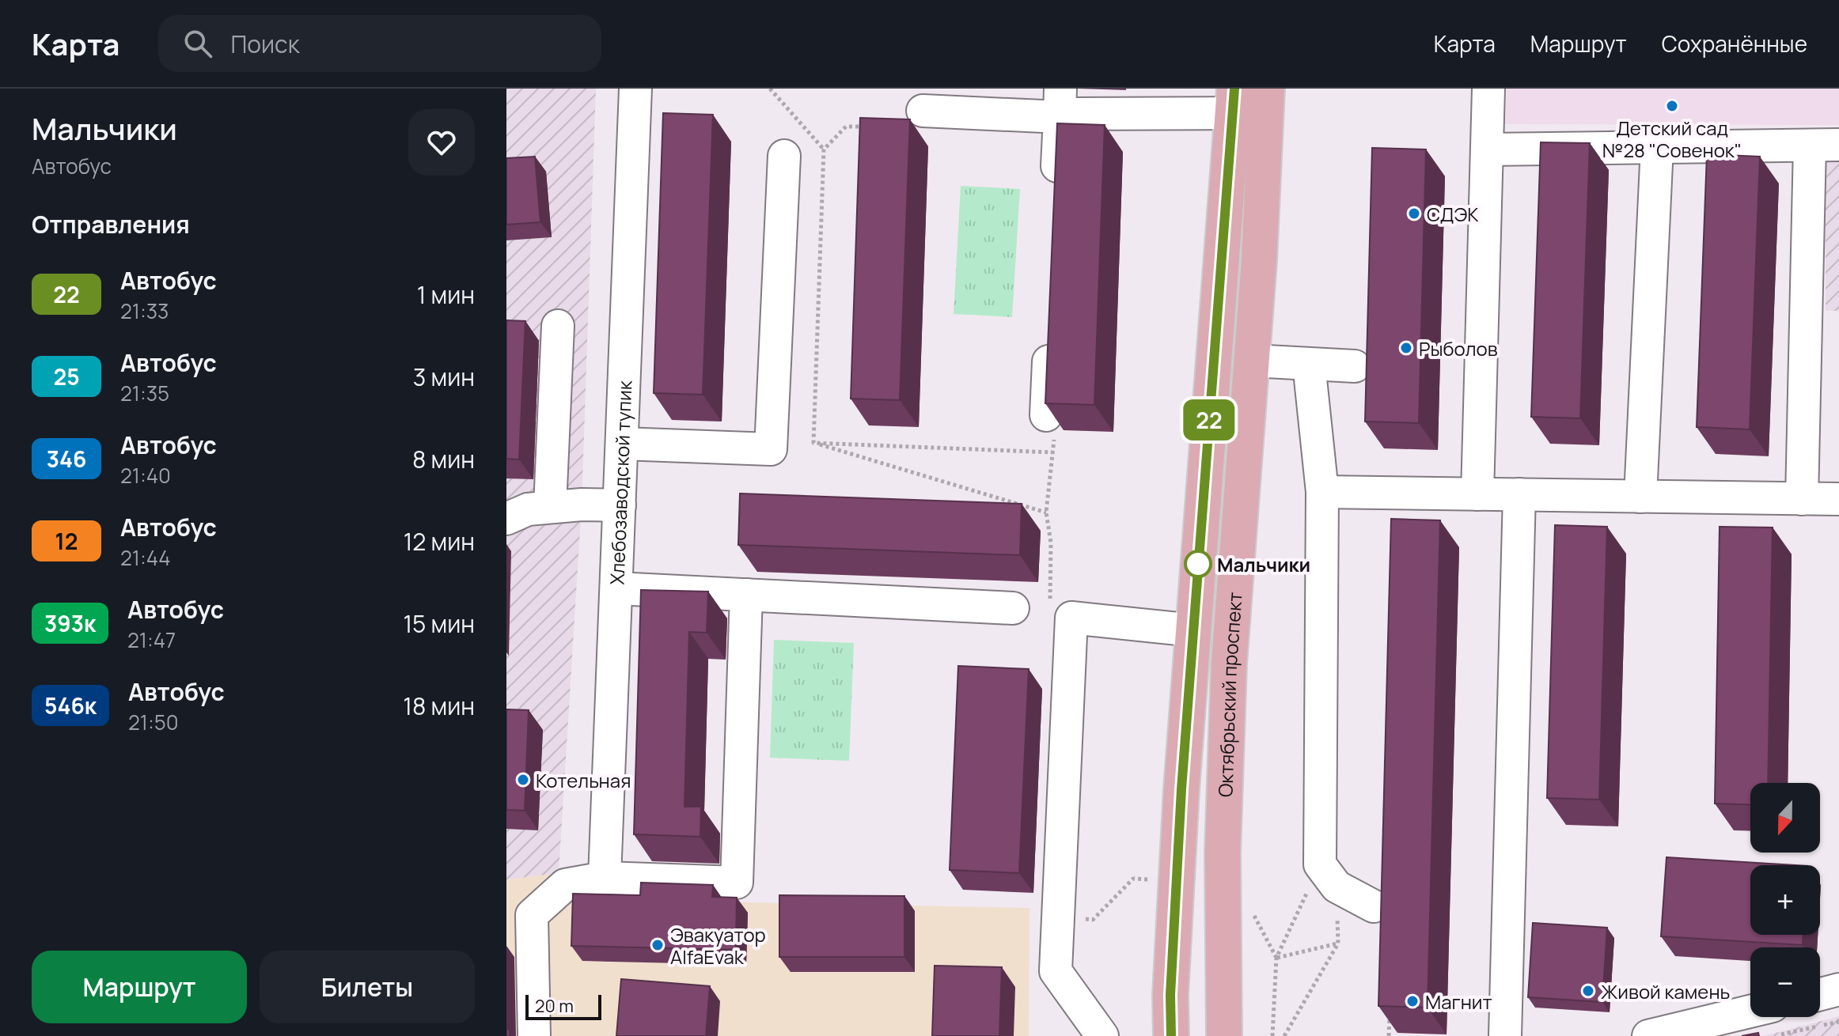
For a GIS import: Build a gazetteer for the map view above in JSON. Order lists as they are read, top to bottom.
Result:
{
  "streets": {
    "main road": ["Октябрьский проспект"],
    "street": ["Хлебозаводской тупик"]
  },
  "places": [
    "Детский сад №28 \"Совенок\"",
    "СДЭК",
    "Рыболов",
    "Мальчики",
    "Котельная",
    "Эвакуатор AlfaEvak",
    "Живой камень",
    "Магнит"
  ],
  "lines": ["bus line 22"],
  "scale_bar": "20 m",
  "north": "bottom",
  "page": {
    "header": "Карта",
    "search": "Поиск",
    "nav": ["Карта", "Маршрут", "Сохранённые"],
    "heading": [
      ["Мальчики", "Автобус"],
      "Отправления"
    ],
    "on_map": "22",
    "list": [
      {
        "mark": "22",
        "name": "Автобус",
        "note": "21:33",
        "value": "1 мин"
      },
      {
        "mark": "25",
        "name": "Автобус",
        "note": "21:35",
        "value": "3 мин"
      },
      {
        "mark": "346",
        "name": "Автобус",
        "note": "21:40",
        "value": "8 мин"
      },
      {
        "mark": "12",
        "name": "Автобус",
        "note": "21:44",
        "value": "12 мин"
      },
      {
        "mark": "393к",
        "name": "Автобус",
        "note": "21:47",
        "value": "15 мин"
      },
      {
        "mark": "546к",
        "name": "Автобус",
        "note": "21:50",
        "value": "18 мин"
      }
    ],
    "map_buttons": ["+", "−"],
    "buttons": ["Маршрут", "Билеты"],
    "scale": "20 m"
  }
}
